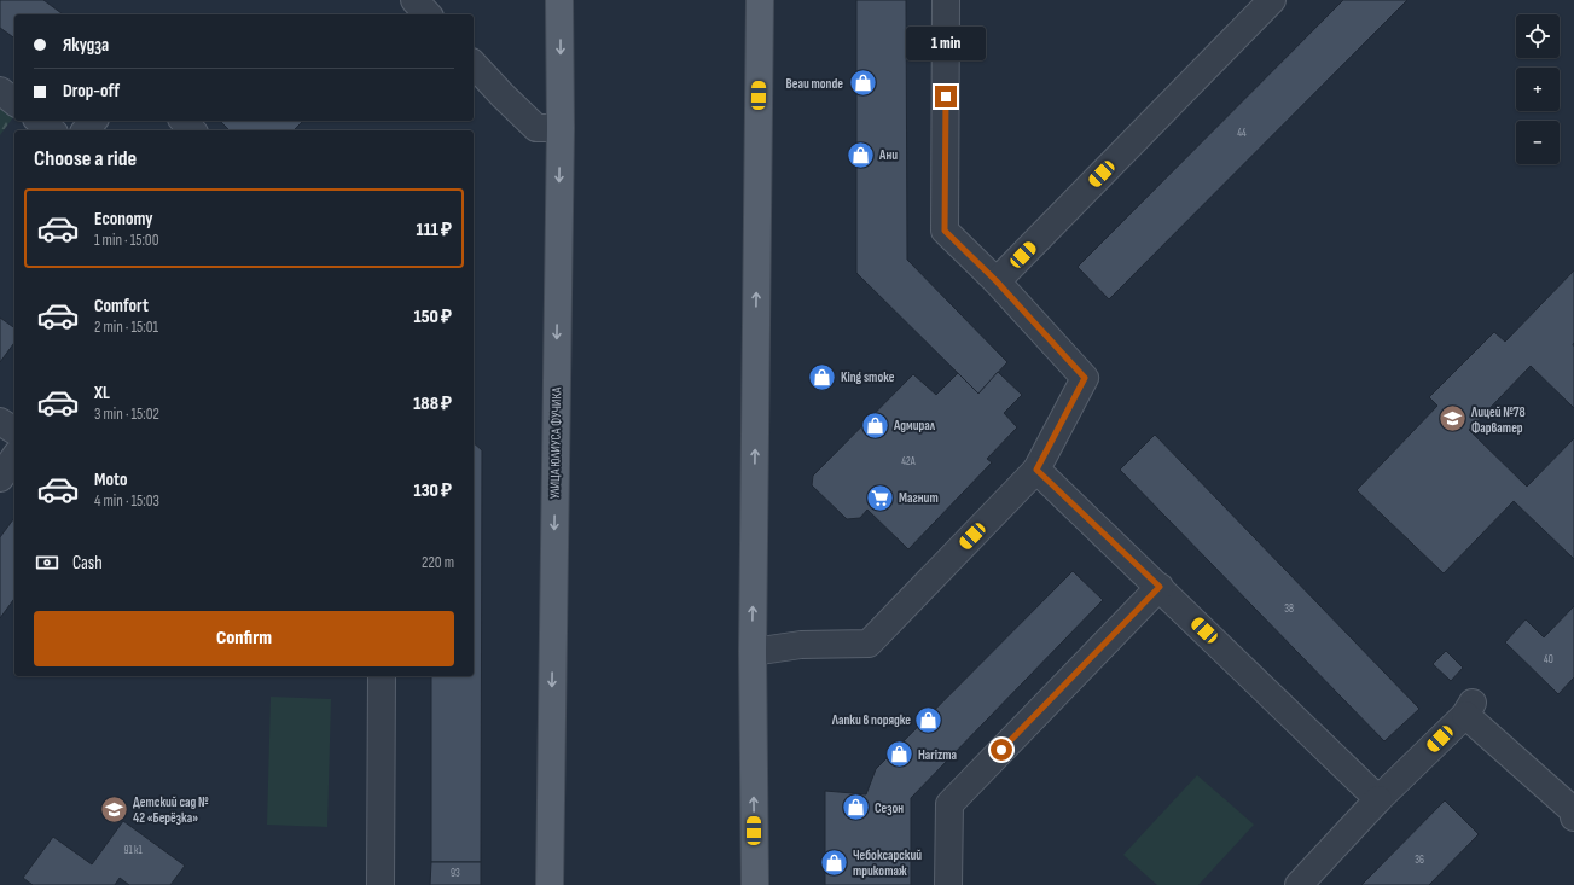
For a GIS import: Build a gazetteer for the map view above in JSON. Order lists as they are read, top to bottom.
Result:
{
  "streets": {
    "main road": ["УЛИЦА ЮЛИУСА ФУЧИКА"]
  },
  "places": {
    "shop": [
      "Beau monde",
      "Ани",
      "King smoke",
      "Адмирал",
      "Лапки в порядке",
      "Harizma",
      "Сезон",
      "Чебоксарский трикотаж"
    ],
    "school or university": ["Лицей №78 Фарватер", "Детский сад № 42 «Берёзка»"],
    "supermarket": ["Магнит"]
  },
  "house_numbers": [
    "44",
    "42А",
    "38",
    "40",
    "91 к1",
    "36",
    "93"
  ],
  "page": {
    "map_buttons": ["+", "−"],
    "banner": ["Якудза", "Drop-off"],
    "bubble": "1 min",
    "heading": "Choose a ride",
    "list": [
      {
        "name": "Economy",
        "note": "1 min · 15:00",
        "value": "111 ₽"
      },
      {
        "name": "Comfort",
        "note": "2 min · 15:01",
        "value": "150 ₽"
      },
      {
        "name": "XL",
        "note": "3 min · 15:02",
        "value": "188 ₽"
      },
      {
        "name": "Moto",
        "note": "4 min · 15:03",
        "value": "130 ₽"
      }
    ],
    "pay": ["Cash", "220 m"],
    "buttons": "Confirm"
  }
}
